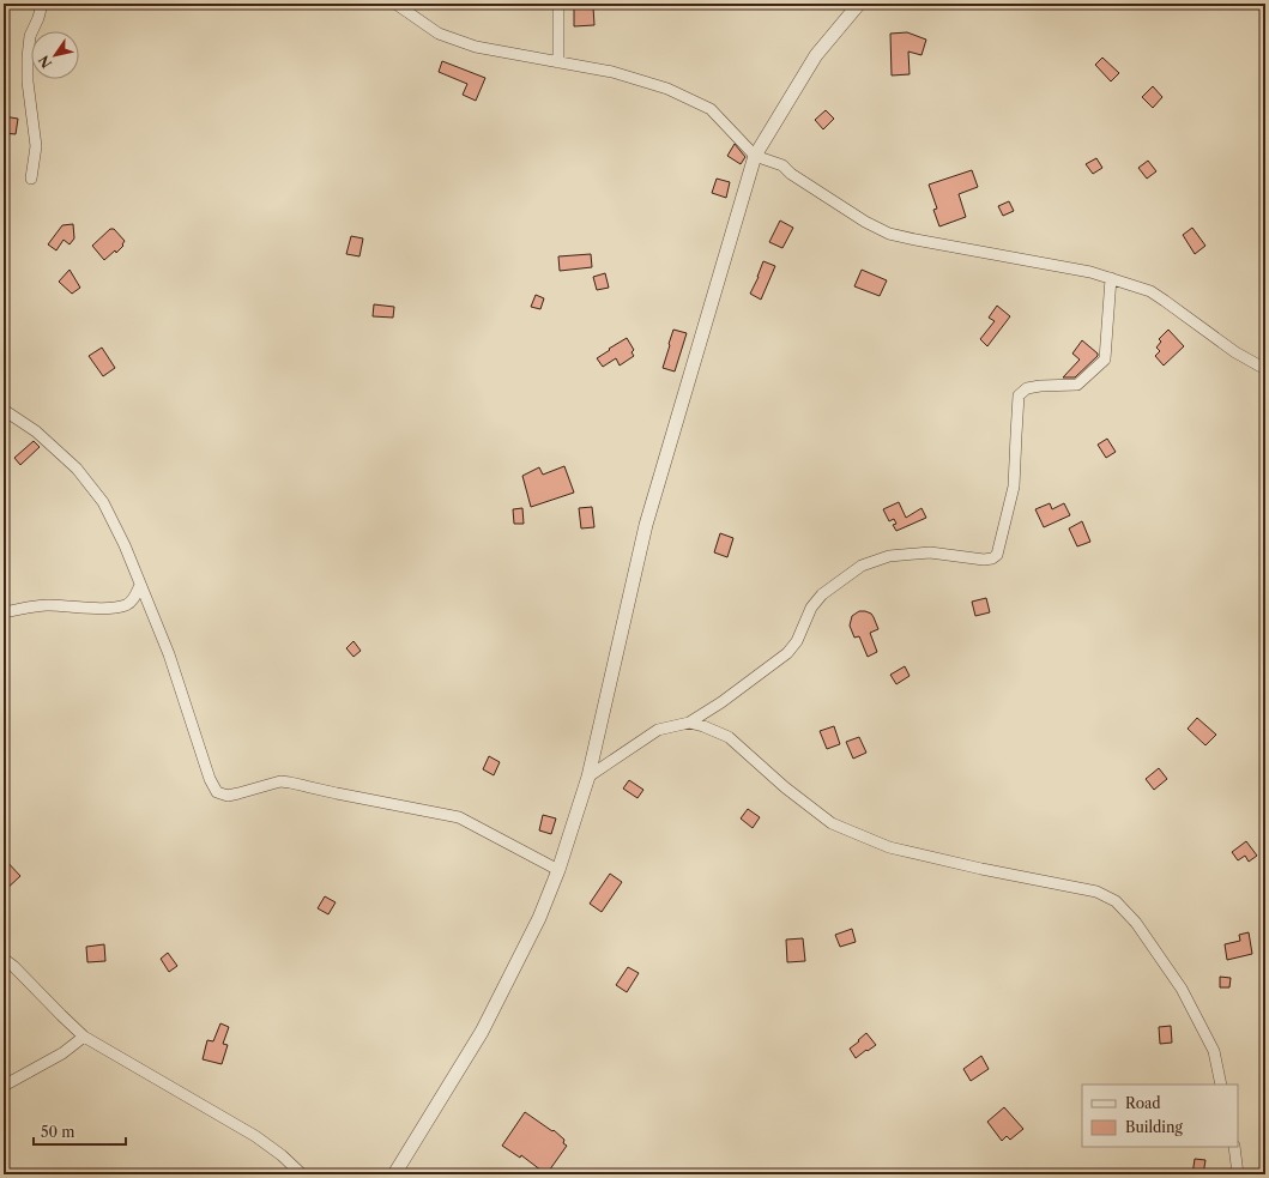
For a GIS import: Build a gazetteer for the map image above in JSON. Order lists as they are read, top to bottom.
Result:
{
  "legend": ["Road", "Building"],
  "scale_bar": "50 m",
  "north": "bottom left"
}
